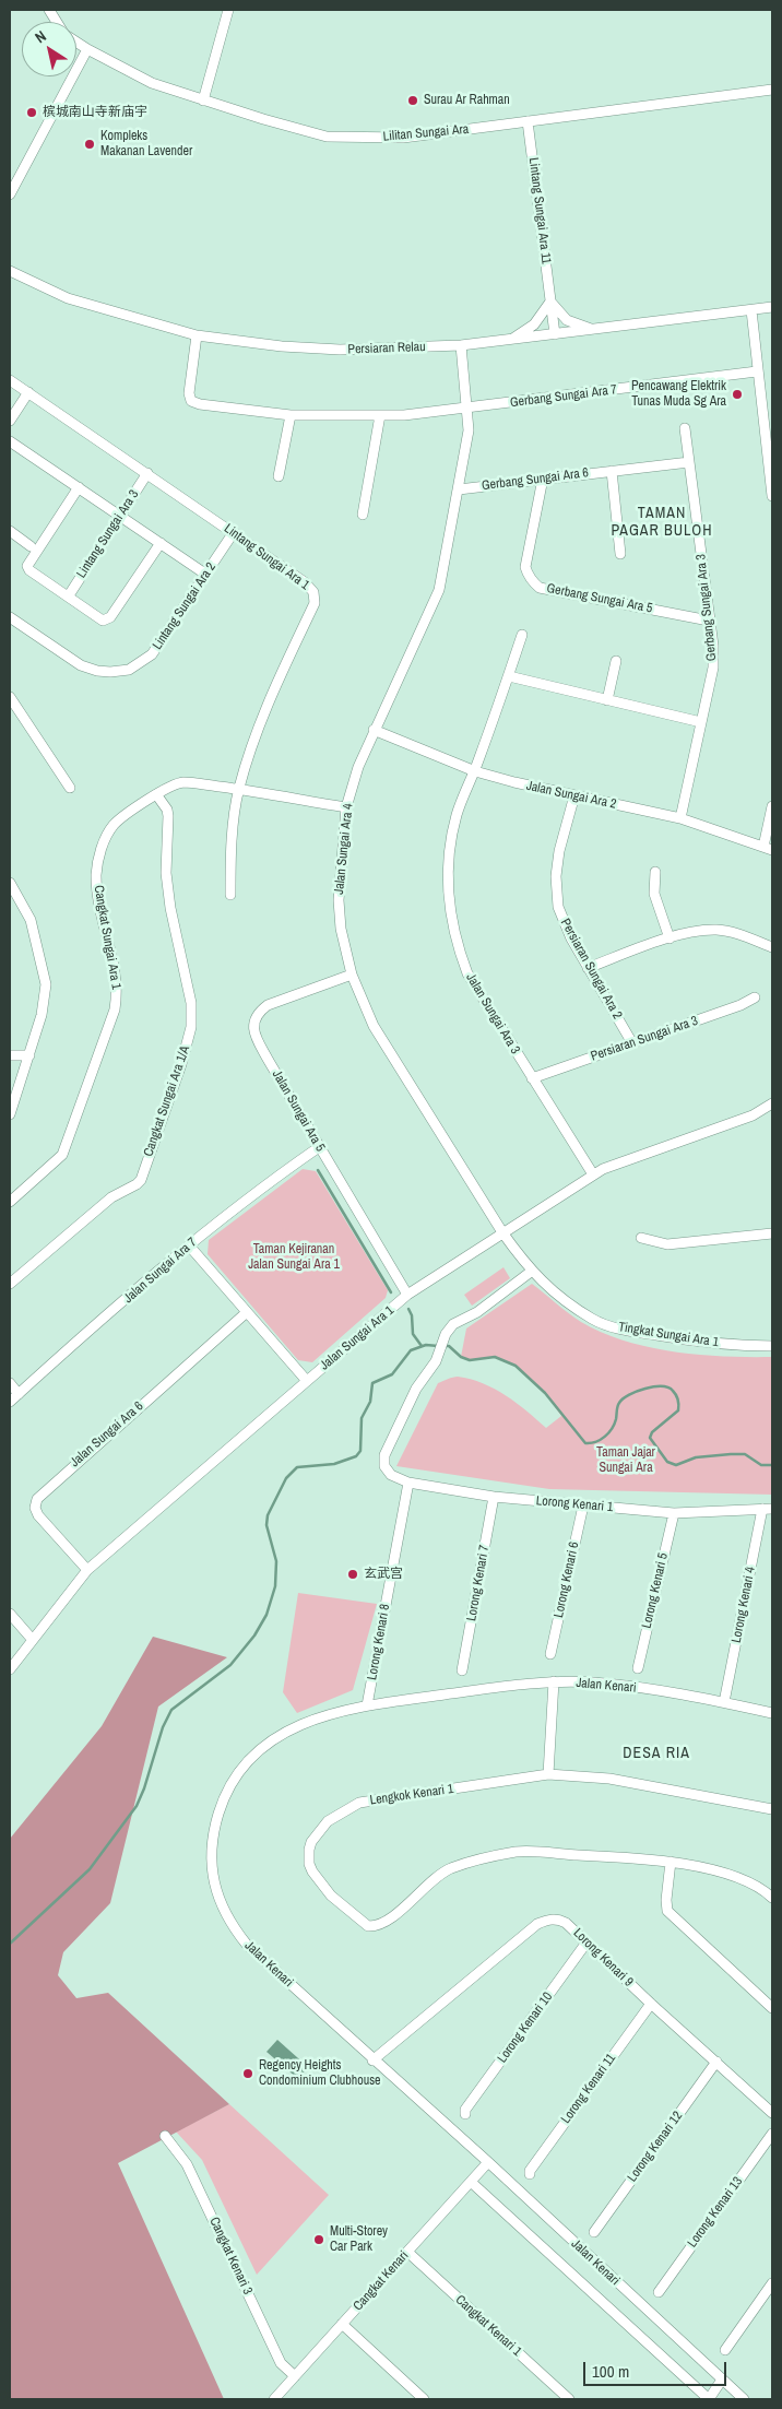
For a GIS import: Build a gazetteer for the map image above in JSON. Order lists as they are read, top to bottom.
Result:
{
  "streets": {
    "street": [
      "Lilitan Sungai Ara",
      "Lintang Sungai Ara 11",
      "Persiaran Relau",
      "Gerbang Sungai Ara 7",
      "Gerbang Sungai Ara 6",
      "Lintang Sungai Ara 3",
      "Lintang Sungai Ara 1",
      "Gerbang Sungai Ara 5",
      "Lintang Sungai Ara 2",
      "Gerbang Sungai Ara 3",
      "Jalan Sungai Ara 2",
      "Jalan Sungai Ara 4",
      "Cangkat Sungai Ara 1",
      "Persiaran Sungai Ara 2",
      "Jalan Sungai Ara 3",
      "Persiaran Sungai Ara 3",
      "Cangkat Sungai Ara 1/A",
      "Jalan Sungai Ara 5",
      "Jalan Sungai Ara 7",
      "Tingkat Sungai Ara 1",
      "Jalan Sungai Ara 1",
      "Jalan Sungai Ara 6",
      "Lorong Kenari 1",
      "Lorong Kenari 6",
      "Lorong Kenari 7",
      "Lorong Kenari 5",
      "Lorong Kenari 4",
      "Lorong Kenari 8",
      "Jalan Kenari",
      "Lengkok Kenari 1",
      "Lorong Kenari 9",
      "Lorong Kenari 10",
      "Lorong Kenari 11",
      "Lorong Kenari 12",
      "Lorong Kenari 13",
      "Cangkat Kenari 3",
      "Cangkat Kenari",
      "Cangkat Kenari 1"
    ]
  },
  "crossings": [
    ["Lilitan Sungai Ara", "Lintang Sungai Ara 11"],
    ["Lintang Sungai Ara 11", "Persiaran Relau"],
    ["Persiaran Relau", "Gerbang Sungai Ara 7"],
    ["Persiaran Relau", "Jalan Sungai Ara 4"],
    ["Gerbang Sungai Ara 7", "Jalan Sungai Ara 4"],
    ["Gerbang Sungai Ara 6", "Gerbang Sungai Ara 5"],
    ["Gerbang Sungai Ara 6", "Gerbang Sungai Ara 3"],
    ["Gerbang Sungai Ara 6", "Jalan Sungai Ara 4"],
    ["Lintang Sungai Ara 3", "Lintang Sungai Ara 1"],
    ["Lintang Sungai Ara 1", "Lintang Sungai Ara 2"],
    ["Lintang Sungai Ara 1", "Cangkat Sungai Ara 1"],
    ["Gerbang Sungai Ara 5", "Gerbang Sungai Ara 3"],
    ["Gerbang Sungai Ara 3", "Jalan Sungai Ara 2"],
    ["Jalan Sungai Ara 2", "Jalan Sungai Ara 4"],
    ["Jalan Sungai Ara 2", "Persiaran Sungai Ara 2"],
    ["Jalan Sungai Ara 2", "Jalan Sungai Ara 3"],
    ["Jalan Sungai Ara 4", "Cangkat Sungai Ara 1"],
    ["Jalan Sungai Ara 4", "Jalan Sungai Ara 5"],
    ["Jalan Sungai Ara 4", "Tingkat Sungai Ara 1"],
    ["Jalan Sungai Ara 4", "Jalan Sungai Ara 1"],
    ["Cangkat Sungai Ara 1", "Cangkat Sungai Ara 1/A"],
    ["Persiaran Sungai Ara 2", "Persiaran Sungai Ara 3"],
    ["Jalan Sungai Ara 3", "Persiaran Sungai Ara 3"],
    ["Jalan Sungai Ara 3", "Jalan Sungai Ara 1"],
    ["Jalan Sungai Ara 5", "Jalan Sungai Ara 7"],
    ["Jalan Sungai Ara 5", "Jalan Sungai Ara 1"],
    ["Tingkat Sungai Ara 1", "Jalan Sungai Ara 1"],
    ["Tingkat Sungai Ara 1", "Lorong Kenari 1"],
    ["Jalan Sungai Ara 1", "Jalan Sungai Ara 6"],
    ["Lorong Kenari 1", "Lorong Kenari 6"],
    ["Lorong Kenari 1", "Lorong Kenari 7"],
    ["Lorong Kenari 1", "Lorong Kenari 5"],
    ["Lorong Kenari 1", "Lorong Kenari 4"],
    ["Lorong Kenari 1", "Lorong Kenari 8"],
    ["Lorong Kenari 4", "Jalan Kenari"],
    ["Lorong Kenari 8", "Jalan Kenari"],
    ["Jalan Kenari", "Lorong Kenari 9"],
    ["Jalan Kenari", "Cangkat Kenari"],
    ["Lorong Kenari 9", "Lorong Kenari 10"],
    ["Lorong Kenari 9", "Lorong Kenari 11"],
    ["Lorong Kenari 9", "Lorong Kenari 12"],
    ["Cangkat Kenari 3", "Cangkat Kenari"],
    ["Cangkat Kenari", "Cangkat Kenari 1"]
  ],
  "districts": ["TAMAN PAGAR BULOH", "DESA RIA"],
  "parks": ["Taman Kejiranan Jalan Sungai Ara 1", "Taman Jajar Sungai Ara"],
  "places": [
    "Surau Ar Rahman",
    "槟城南山寺新庙宇",
    "Kompleks Makanan Lavender",
    "Pencawang Elektrik Tunas Muda Sg Ara",
    "玄武宫",
    "Regency Heights Condominium Clubhouse",
    "Multi-Storey Car Park"
  ],
  "scale_bar": "100 m",
  "north": "top left"
}
